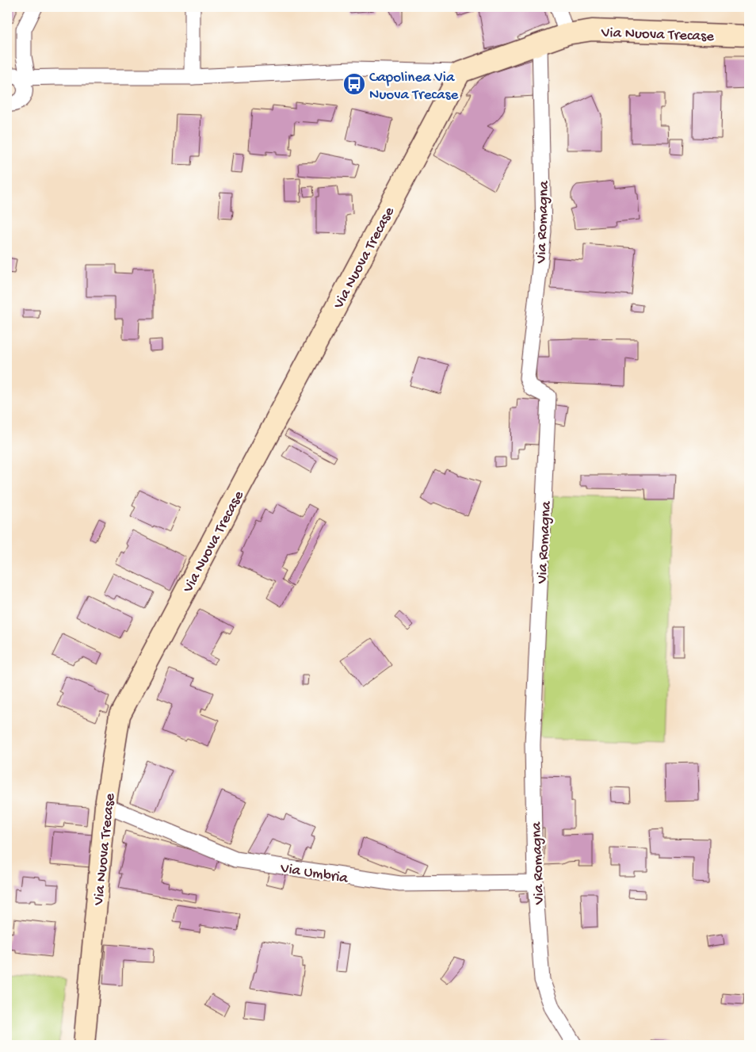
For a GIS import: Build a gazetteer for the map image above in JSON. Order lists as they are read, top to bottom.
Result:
{
  "streets": {
    "street": ["Via Nuova Trecase", "Via Romagna", "Via Umbria"]
  },
  "crossings": [
    ["Via Nuova Trecase", "Via Romagna"],
    ["Via Nuova Trecase", "Via Umbria"],
    ["Via Romagna", "Via Umbria"]
  ],
  "places": {
    "bus stop": ["Capolinea Via Nuova Trecase"]
  }
}
